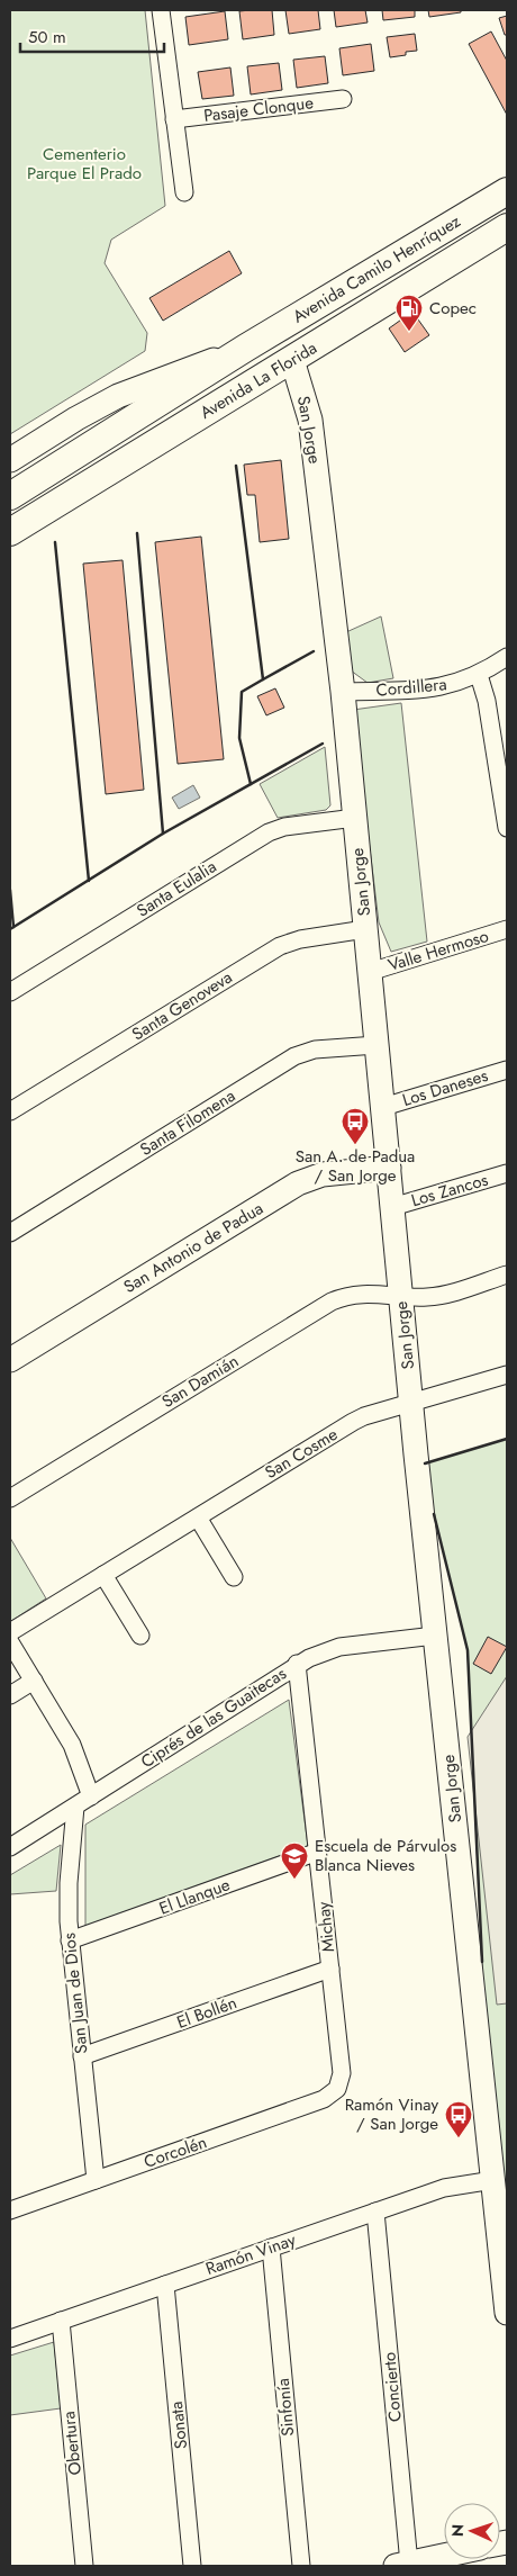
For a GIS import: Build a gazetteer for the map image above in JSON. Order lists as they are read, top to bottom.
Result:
{
  "streets": {
    "main road": ["Avenida Camilo Henríquez", "Avenida La Florida"],
    "street": [
      "Pasaje Clonque",
      "San Jorge",
      "Cordillera",
      "Santa Eulalia",
      "Valle Hermoso",
      "Santa Genoveva",
      "Los Daneses",
      "Santa Filomena",
      "Los Zancos",
      "San Antonio de Padua",
      "San Damián",
      "San Cosme",
      "Ciprés de las Guaitecas",
      "El Llanque",
      "Michay",
      "San Juan de Dios",
      "El Bollén",
      "Corcolén",
      "Ramón Vinay",
      "Concierto",
      "Sinfonía",
      "Sonata",
      "Obertura"
    ]
  },
  "crossings": [
    ["Avenida La Florida", "San Jorge"],
    ["San Jorge", "Cordillera"],
    ["San Jorge", "Santa Eulalia"],
    ["San Jorge", "Valle Hermoso"],
    ["San Jorge", "Santa Genoveva"],
    ["San Jorge", "Los Daneses"],
    ["San Jorge", "Santa Filomena"],
    ["San Jorge", "Los Zancos"],
    ["San Jorge", "San Antonio de Padua"],
    ["San Jorge", "San Damián"],
    ["San Jorge", "San Cosme"],
    ["San Jorge", "Ciprés de las Guaitecas"],
    ["San Jorge", "Ramón Vinay"],
    ["Ciprés de las Guaitecas", "Michay"],
    ["Ciprés de las Guaitecas", "San Juan de Dios"],
    ["El Llanque", "Michay"],
    ["El Llanque", "San Juan de Dios"],
    ["Michay", "El Bollén"],
    ["Michay", "Corcolén"],
    ["San Juan de Dios", "El Bollén"],
    ["San Juan de Dios", "Corcolén"],
    ["Ramón Vinay", "Concierto"],
    ["Ramón Vinay", "Sinfonía"],
    ["Ramón Vinay", "Sonata"],
    ["Ramón Vinay", "Obertura"]
  ],
  "parks": ["Cementerio Parque El Prado"],
  "places": {
    "fuel station": ["Copec"],
    "bus stop": ["San A. de Padua / San Jorge", "Ramón Vinay / San Jorge"],
    "school or university": ["Escuela de Párvulos Blanca Nieves"]
  },
  "scale_bar": "50 m",
  "north": "left"
}
